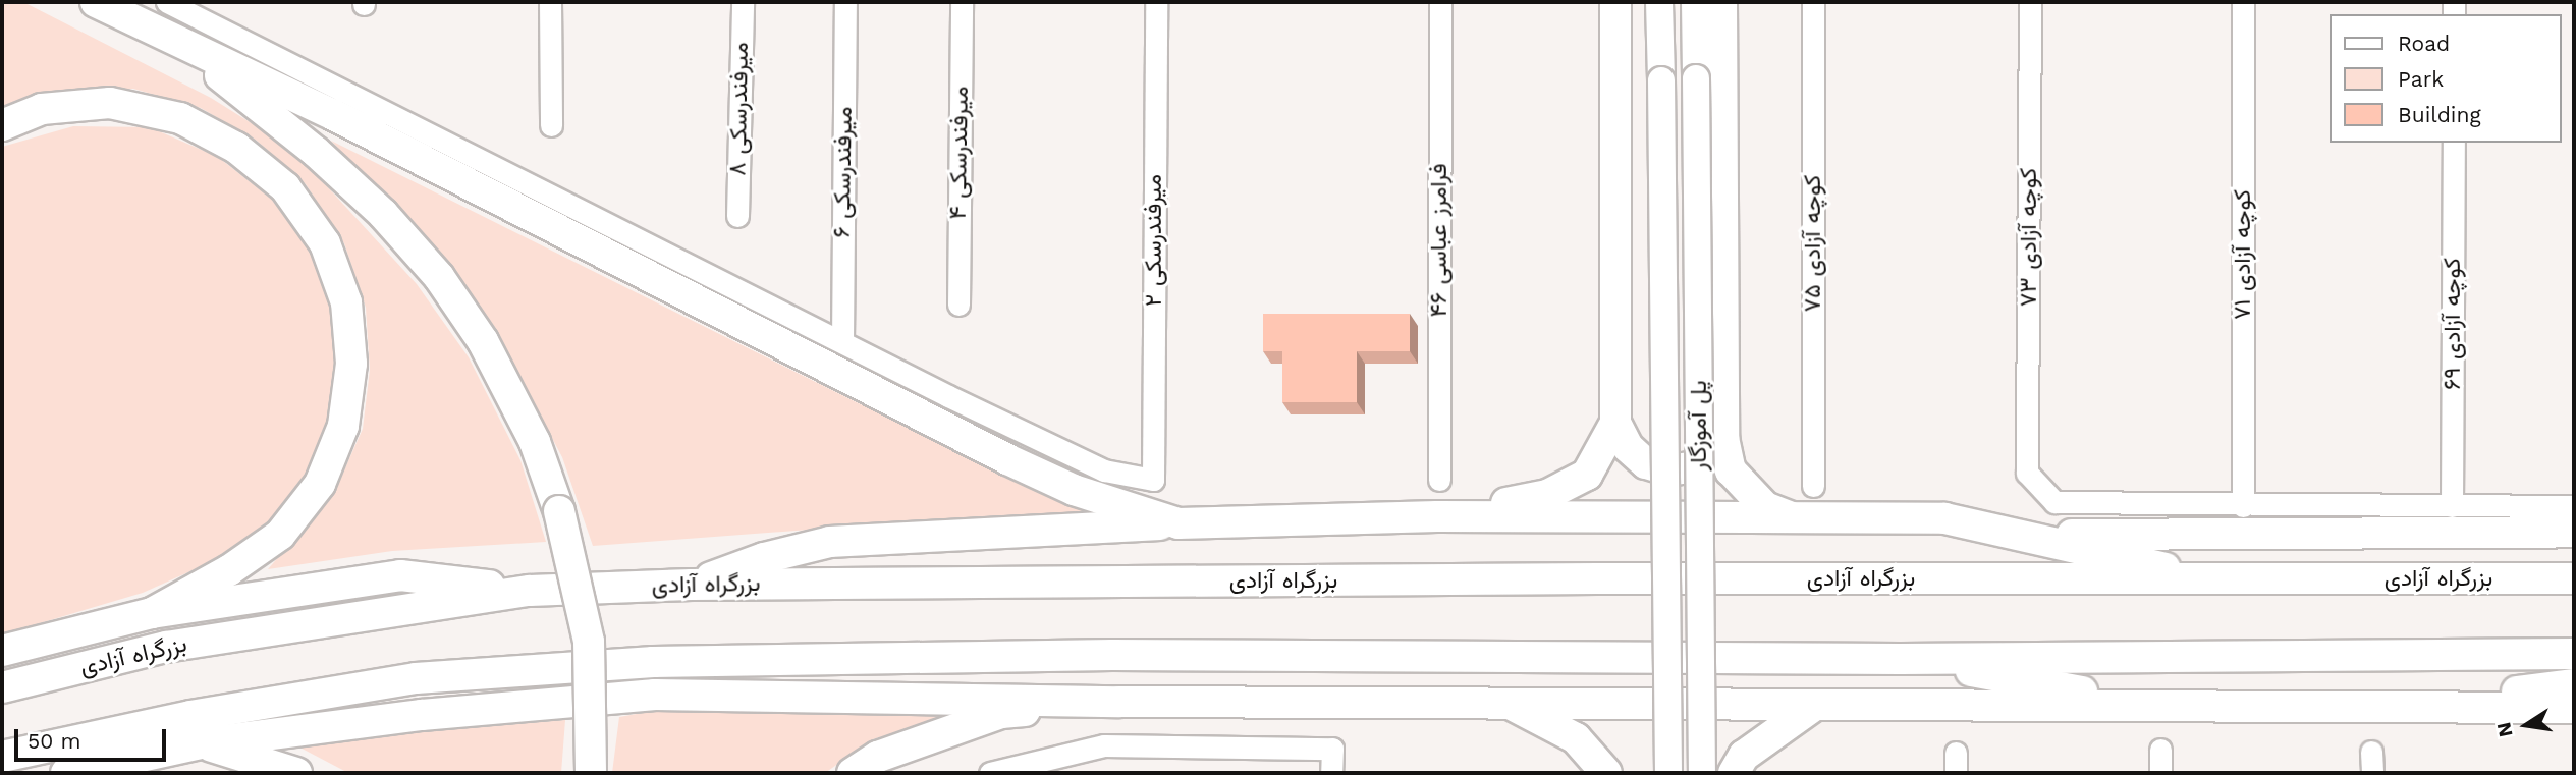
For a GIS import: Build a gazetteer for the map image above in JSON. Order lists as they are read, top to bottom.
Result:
{
  "streets": {
    "highway": ["بزرگراه آزادی"],
    "main road": ["پل آموزگار"],
    "street": [
      "میرفندرسکی ۸",
      "میرفندرسکی ۴",
      "میرفندرسکی ۶",
      "کوچه آزادی ۷۳",
      "میرفندرسکی ۲",
      "فرامرز عباسی ۴۶",
      "کوچه آزادی ۷۵",
      "کوچه آزادی ۷۱",
      "کوچه آزادی ۶۹"
    ]
  },
  "crossings": [
    ["میرفندرسکی ۶", "میرفندرسکی ۲"],
    ["کوچه آزادی ۷۳", "کوچه آزادی ۷۱"]
  ],
  "legend": ["Road", "Park", "Building"],
  "scale_bar": "50 m",
  "north": "left"
}
